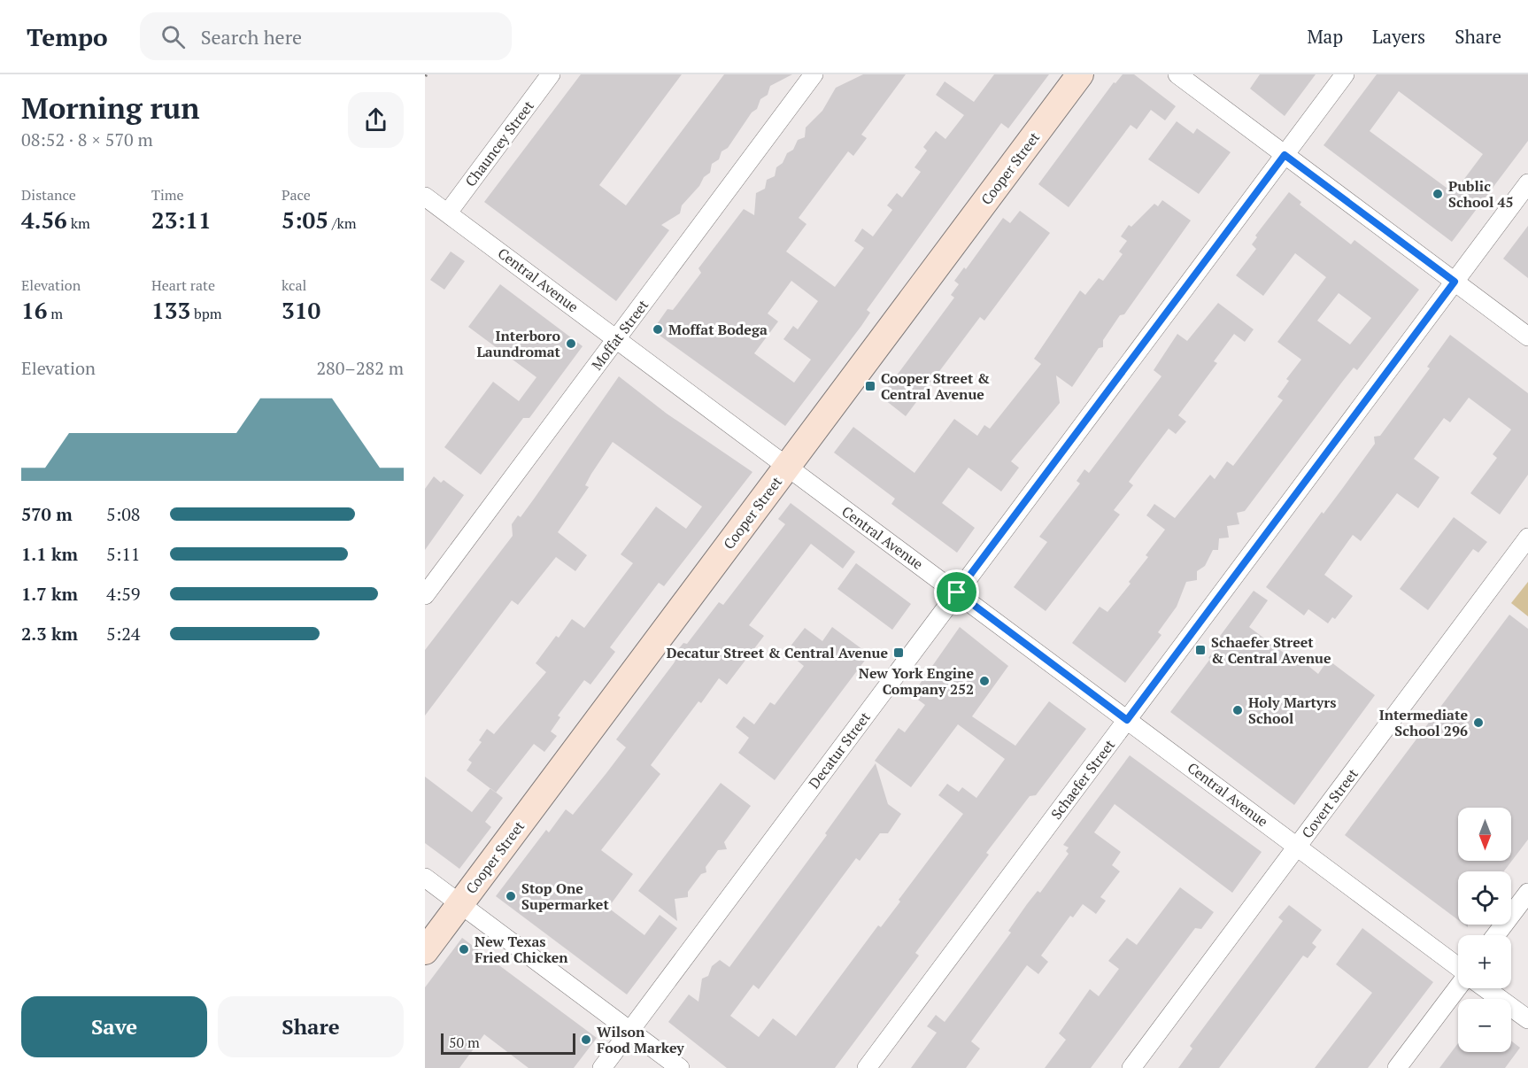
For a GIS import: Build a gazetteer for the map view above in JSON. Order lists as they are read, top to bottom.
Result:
{
  "streets": {
    "main road": ["Cooper Street"],
    "street": [
      "Chauncey Street",
      "Central Avenue",
      "Moffat Street",
      "Decatur Street",
      "Schaefer Street",
      "Covert Street"
    ]
  },
  "crossings": [
    ["Chauncey Street", "Central Avenue"],
    ["Cooper Street", "Central Avenue"],
    ["Central Avenue", "Moffat Street"],
    ["Central Avenue", "Decatur Street"],
    ["Central Avenue", "Schaefer Street"],
    ["Central Avenue", "Covert Street"]
  ],
  "places": {
    "other": [
      "Public School 45",
      "Moffat Bodega",
      "Interboro Laundromat",
      "New York Engine Company 252",
      "Holy Martyrs School",
      "Intermediate School 296",
      "Stop One Supermarket",
      "New Texas Fried Chicken",
      "Wilson Food Markey"
    ],
    "transit": ["Cooper Street & Central Avenue", "Schaefer Street & Central Avenue", "Decatur Street & Central Avenue"]
  },
  "scale_bar": "50 m",
  "north": "bottom",
  "page": {
    "header": "Tempo",
    "search": "Search here",
    "nav": ["Map", "Layers", "Share"],
    "heading": ["Morning run", "08:52 · 8 × 570 m"],
    "stats": [
      ["Distance", "4.56 km"],
      ["Time", "23:11"],
      ["Pace", "5:05 /km"],
      ["Elevation", "16 m"],
      ["Heart rate", "133 bpm"],
      ["kcal", "310"]
    ],
    "chart": ["Elevation", "280–282 m"],
    "list": [
      {
        "name": "570 m",
        "note": "5:08"
      },
      {
        "name": "1.1 km",
        "note": "5:11"
      },
      {
        "name": "1.7 km",
        "note": "4:59"
      },
      {
        "name": "2.3 km",
        "note": "5:24"
      }
    ],
    "map_buttons": ["+", "−"],
    "buttons": ["Save", "Share"],
    "scale": "50 m"
  }
}
